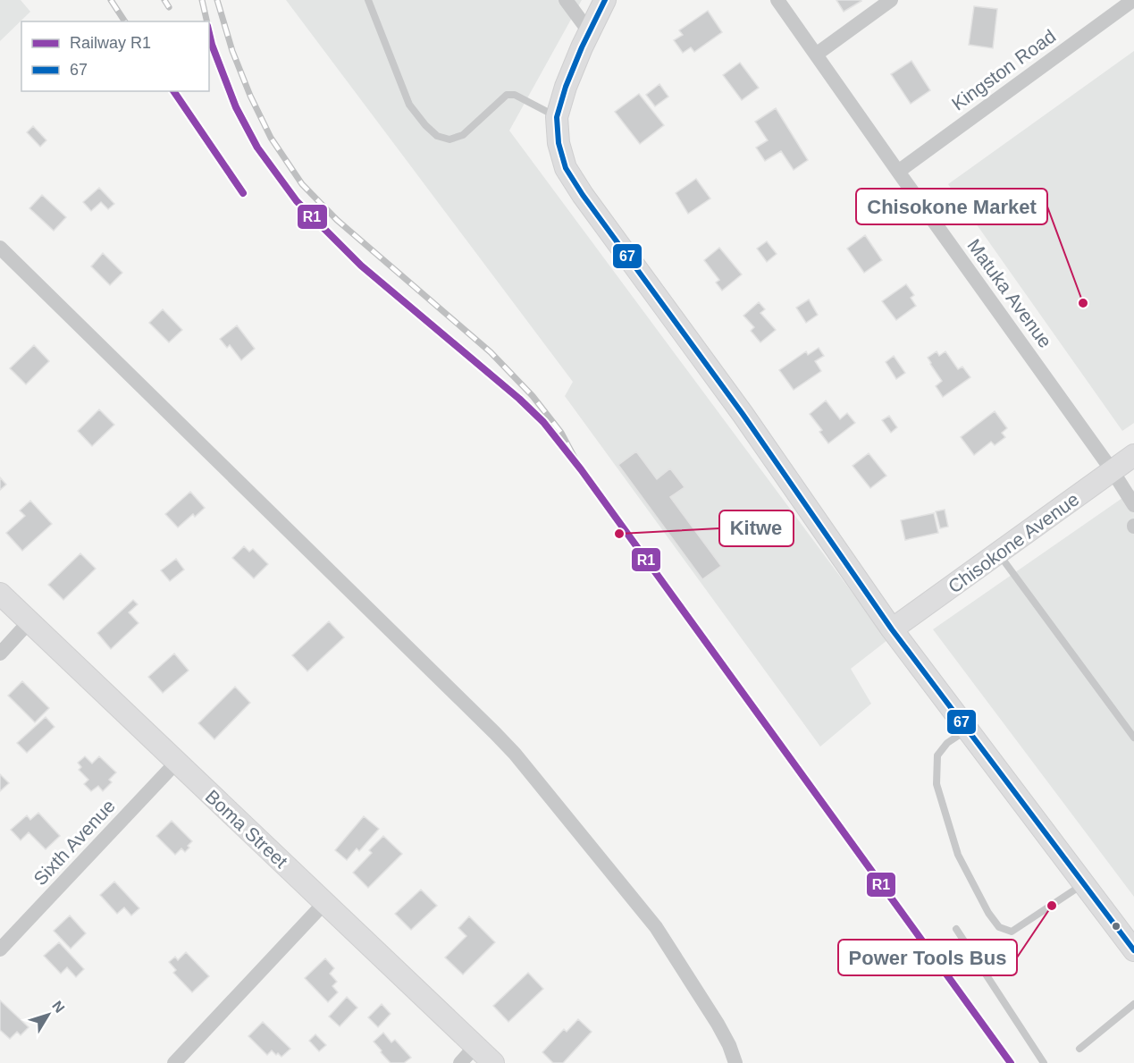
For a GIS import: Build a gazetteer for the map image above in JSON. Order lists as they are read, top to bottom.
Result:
{
  "streets": {
    "main road": ["Chisokone Avenue", "Boma Street"],
    "street": ["Kingston Road", "Matuka Avenue", "Sixth Avenue"]
  },
  "crossings": [
    ["Kingston Road", "Matuka Avenue"],
    ["Matuka Avenue", "Chisokone Avenue"],
    ["Boma Street", "Sixth Avenue"]
  ],
  "places": ["Chisokone Market", "Kitwe", "Power Tools Bus"],
  "lines": ["transit line 67", "rail line R1"],
  "legend": ["Railway R1", "67"],
  "north": "top right"
}
